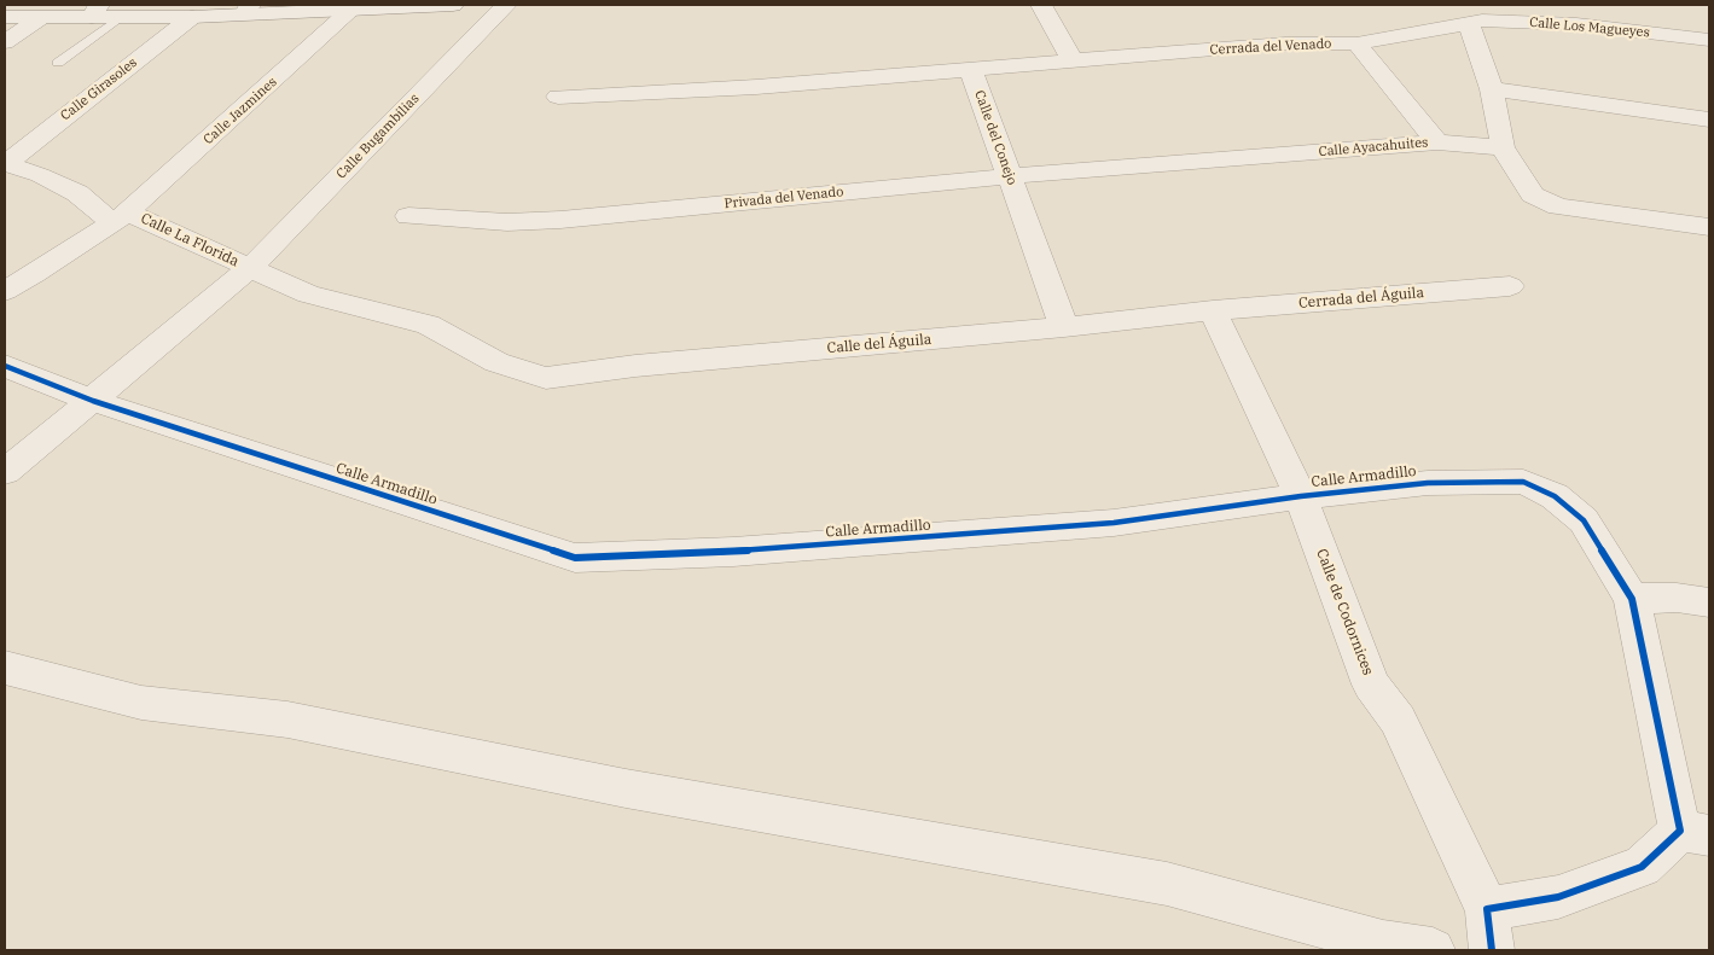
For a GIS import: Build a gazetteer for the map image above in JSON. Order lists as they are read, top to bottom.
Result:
{
  "streets": {
    "street": [
      "Calle Los Magueyes",
      "Cerrada del Venado",
      "Calle Girasoles",
      "Calle Jazmines",
      "Calle Bugambilias",
      "Calle del Conejo",
      "Calle Ayacahuites",
      "Privada del Venado",
      "Calle La Florida",
      "Cerrada del Águila",
      "Calle del Águila",
      "Calle Armadillo",
      "Calle de Codornices"
    ]
  },
  "crossings": [
    ["Calle Los Magueyes", "Cerrada del Venado"],
    ["Cerrada del Venado", "Calle del Conejo"],
    ["Calle Girasoles", "Calle La Florida"],
    ["Calle Jazmines", "Calle La Florida"],
    ["Calle Bugambilias", "Calle La Florida"],
    ["Calle Bugambilias", "Calle Armadillo"],
    ["Calle del Conejo", "Calle Ayacahuites"],
    ["Calle del Conejo", "Privada del Venado"],
    ["Calle del Conejo", "Calle del Águila"],
    ["Calle Ayacahuites", "Privada del Venado"],
    ["Calle La Florida", "Calle del Águila"],
    ["Cerrada del Águila", "Calle del Águila"],
    ["Cerrada del Águila", "Calle de Codornices"],
    ["Calle del Águila", "Calle de Codornices"],
    ["Calle Armadillo", "Calle de Codornices"]
  ]
}
